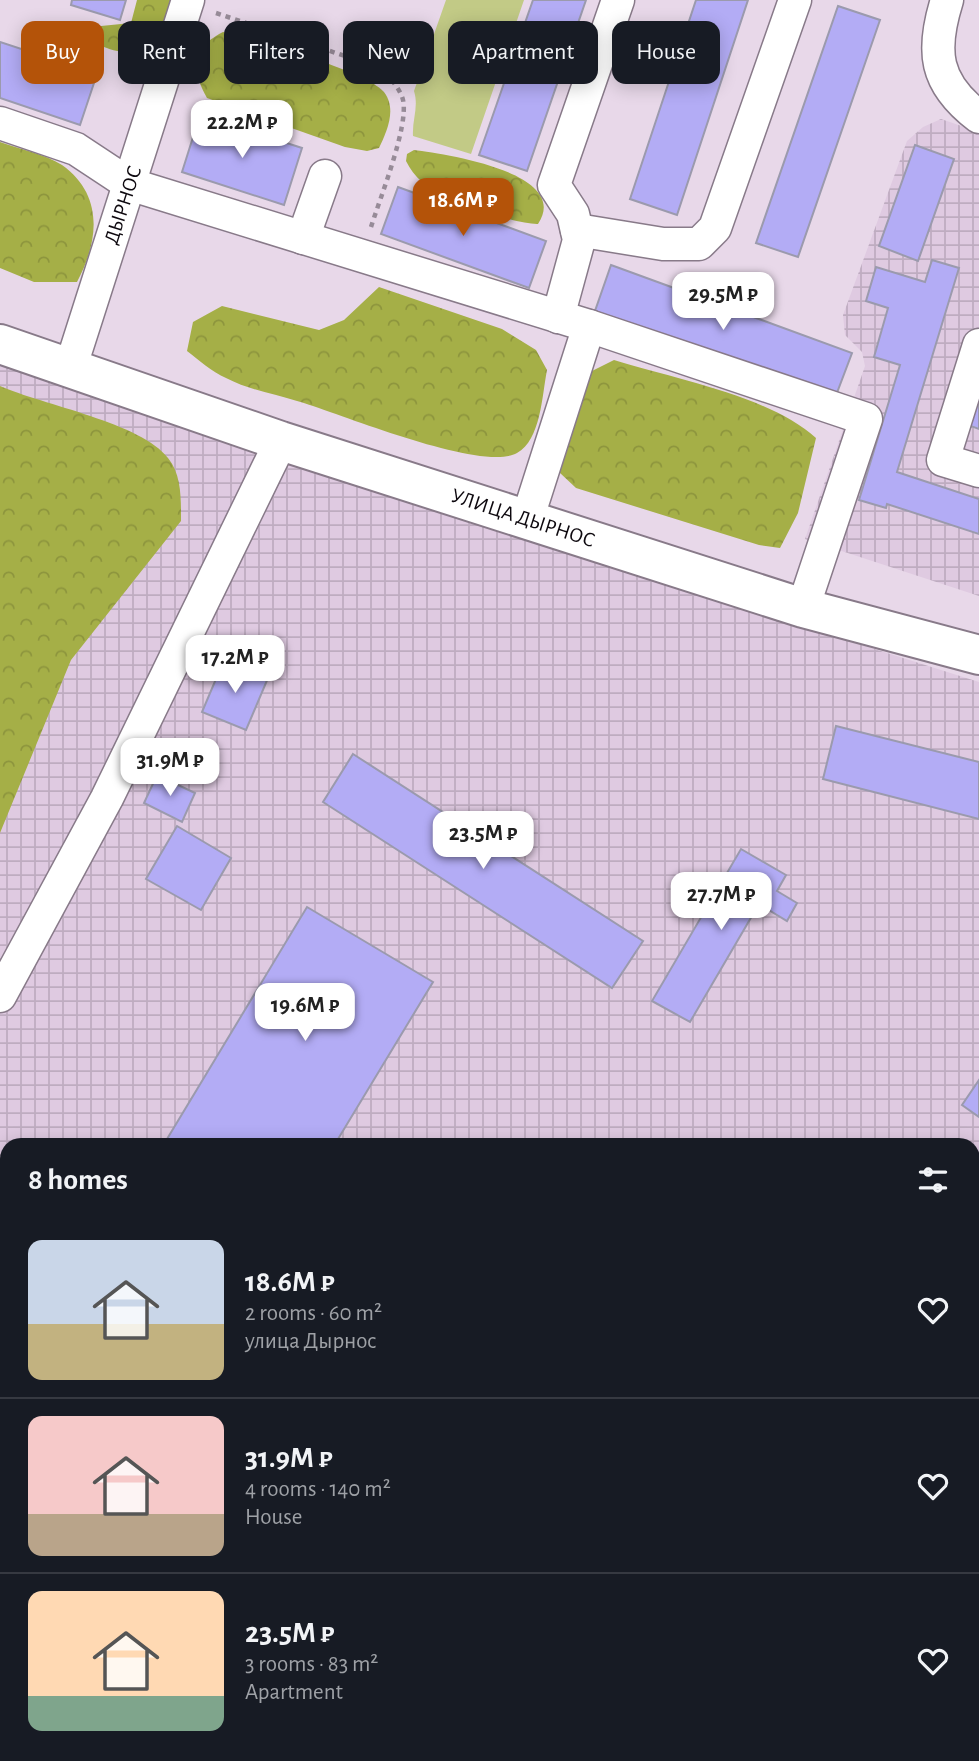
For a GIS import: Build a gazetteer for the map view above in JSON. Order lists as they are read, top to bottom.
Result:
{
  "streets": {
    "main road": ["УЛИЦА ДЫРНОС"],
    "street": ["ДЫРНОС"]
  },
  "crossings": [
    ["ДЫРНОС", "УЛИЦА ДЫРНОС"]
  ],
  "page": {
    "chip": [
      "Buy",
      "Rent",
      "Filters",
      "New",
      "Apartment",
      "House"
    ],
    "price": [
      "22.2M ₽",
      "18.6M ₽",
      "29.5M ₽",
      "17.2M ₽",
      "31.9M ₽",
      "23.5M ₽",
      "27.7M ₽",
      "19.6M ₽"
    ],
    "heading": "8 homes",
    "list": [
      {
        "name": "18.6M ₽",
        "note": "2 rooms · 60 m² · улица Дырнос"
      },
      {
        "name": "31.9M ₽",
        "note": "4 rooms · 140 m² · House"
      },
      {
        "name": "23.5M ₽",
        "note": "3 rooms · 83 m² · Apartment"
      }
    ]
  }
}
